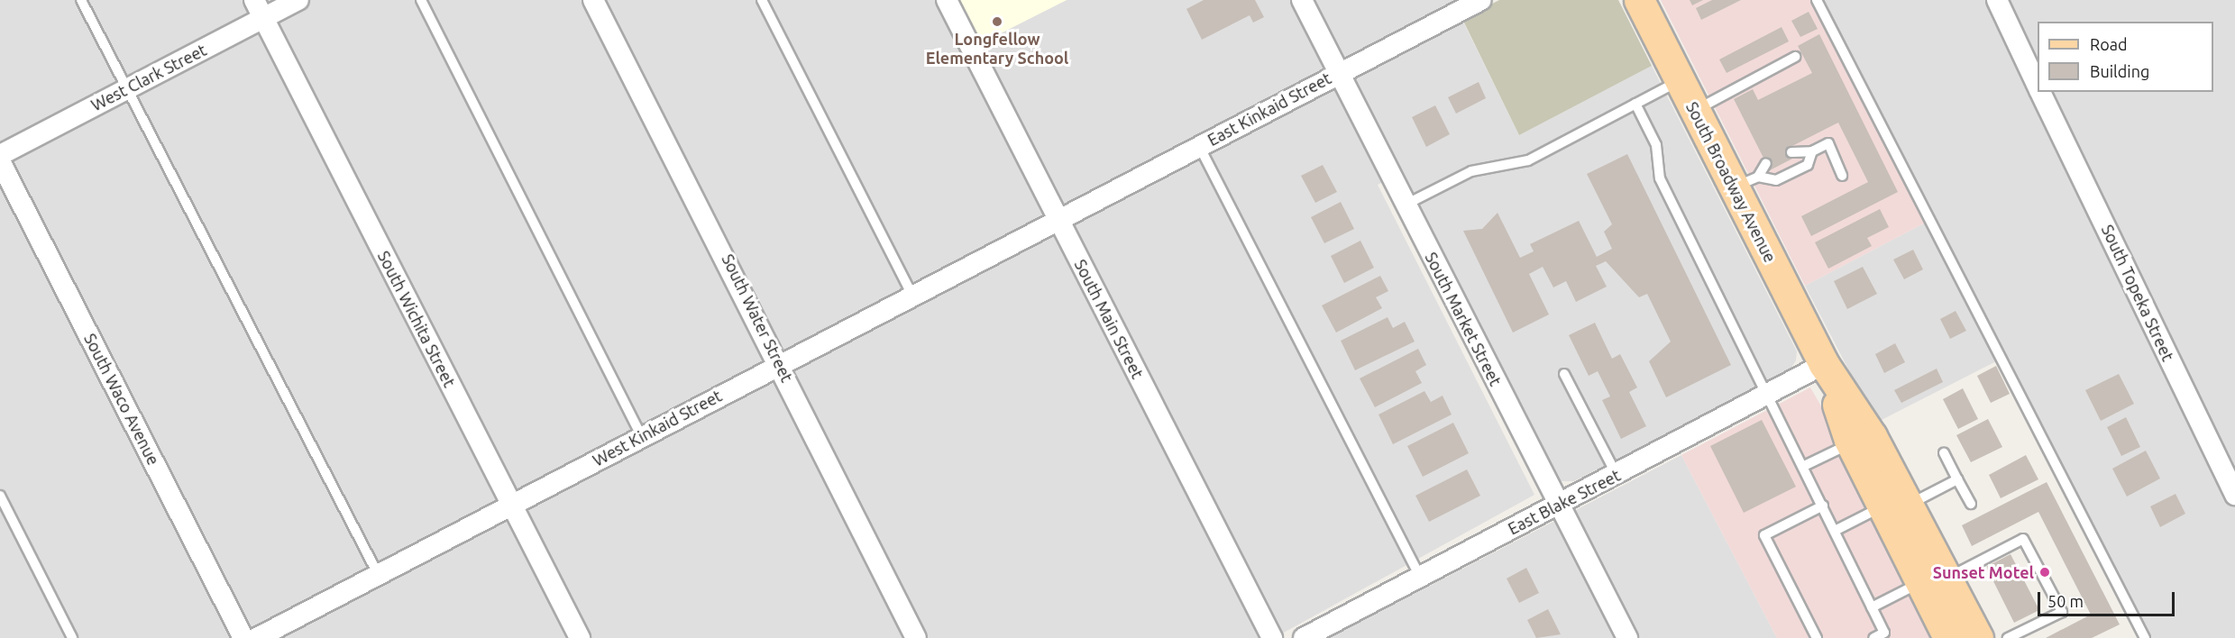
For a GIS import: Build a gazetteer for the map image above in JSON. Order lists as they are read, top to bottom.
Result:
{
  "streets": {
    "main road": ["South Broadway Avenue"],
    "street": [
      "West Clark Street",
      "East Kinkaid Street",
      "South Topeka Street",
      "South Water Street",
      "South Wichita Street",
      "South Main Street",
      "South Market Street",
      "South Waco Avenue",
      "West Kinkaid Street",
      "East Blake Street"
    ]
  },
  "crossings": [
    ["West Clark Street", "South Wichita Street"],
    ["East Kinkaid Street", "South Main Street"],
    ["East Kinkaid Street", "South Market Street"],
    ["East Kinkaid Street", "West Kinkaid Street"],
    ["South Broadway Avenue", "East Blake Street"],
    ["South Water Street", "West Kinkaid Street"],
    ["South Wichita Street", "West Kinkaid Street"],
    ["South Main Street", "West Kinkaid Street"],
    ["South Market Street", "East Blake Street"]
  ],
  "places": ["Longfellow Elementary School", "Sunset Motel"],
  "legend": ["Road", "Building"],
  "scale_bar": "50 m"
}
